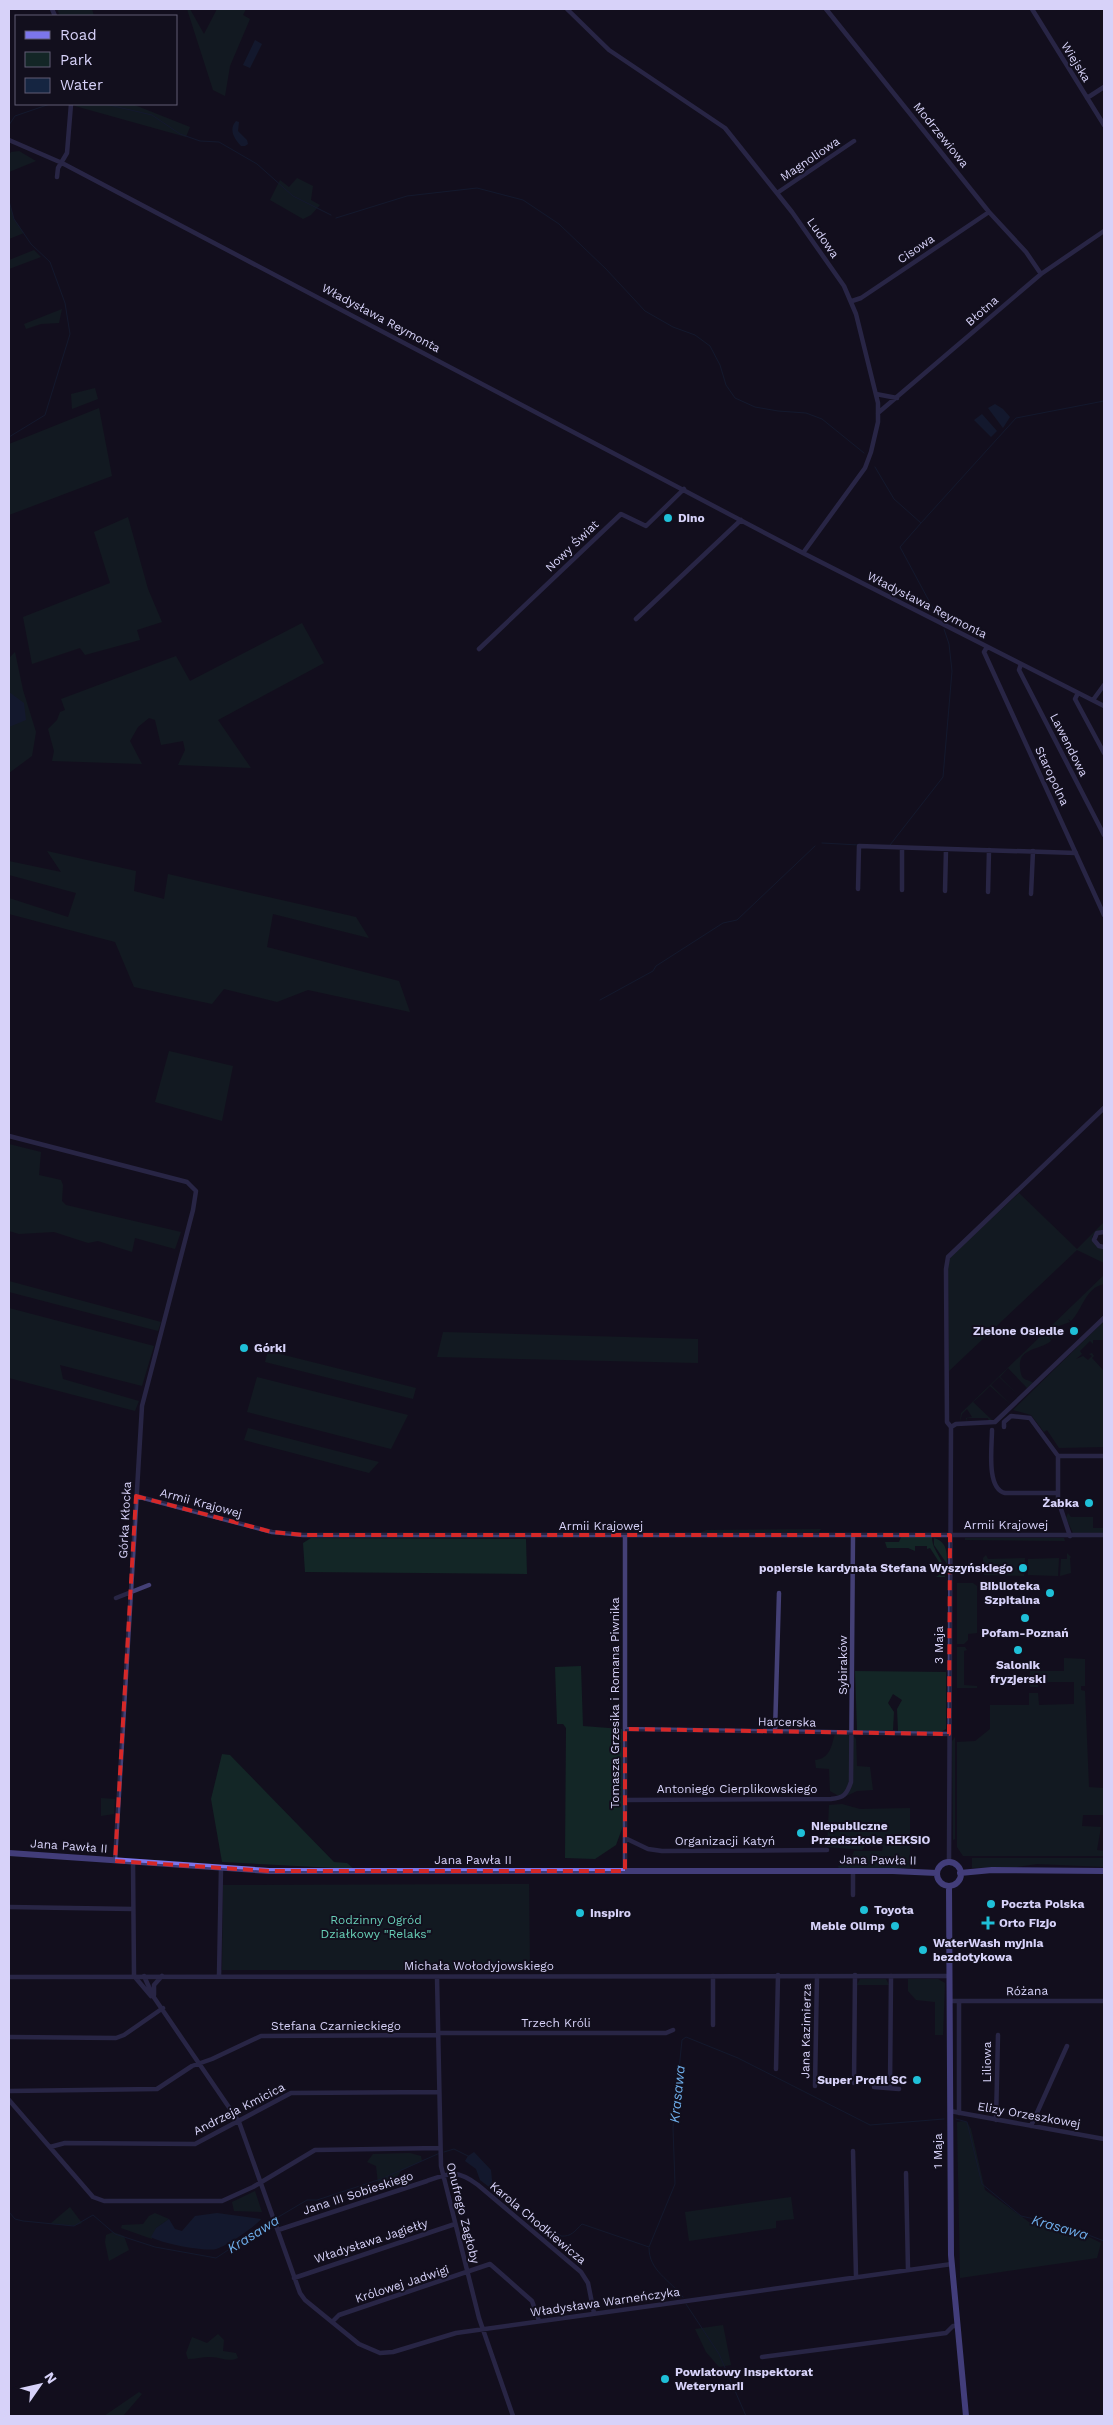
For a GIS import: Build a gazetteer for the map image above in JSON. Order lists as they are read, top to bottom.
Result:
{
  "streets": {
    "main road": ["Jana Pawła II", "1 Maja"],
    "street": [
      "Wiejska",
      "Modrzewiowa",
      "Magnoliowa",
      "Ludowa",
      "Cisowa",
      "Błotna",
      "Władysława Reymonta",
      "Nowy Świat",
      "Lawendowa",
      "Staropolna",
      "Armii Krajowej",
      "Górka Kłocka",
      "3 Maja",
      "Sybiraków",
      "Tomasza Grzesika i Romana Piwnika",
      "Harcerska",
      "Antoniego Cierplikowskiego",
      "Organizacji Katyń",
      "Michała Wołodyjowskiego",
      "Różana",
      "Trzech Króli",
      "Stefana Czarnieckiego",
      "Jana Kazimierza",
      "Liliowa",
      "Andrzeja Kmicica",
      "Elizy Orzeszkowej",
      "Jana III Sobieskiego",
      "Onufrego Zagłoby",
      "Karola Chodkiewicza",
      "Władysława Jagiełły",
      "Królowej Jadwigi",
      "Władysława Warneńczyka"
    ]
  },
  "crossings": [
    ["Modrzewiowa", "Cisowa"],
    ["Modrzewiowa", "Błotna"],
    ["Magnoliowa", "Ludowa"],
    ["Ludowa", "Cisowa"],
    ["Ludowa", "Błotna"],
    ["Ludowa", "Władysława Reymonta"],
    ["Władysława Reymonta", "Nowy Świat"],
    ["Władysława Reymonta", "Lawendowa"],
    ["Władysława Reymonta", "Staropolna"],
    ["Armii Krajowej", "Górka Kłocka"],
    ["Armii Krajowej", "3 Maja"],
    ["Armii Krajowej", "Sybiraków"],
    ["Armii Krajowej", "Tomasza Grzesika i Romana Piwnika"],
    ["Górka Kłocka", "Jana Pawła II"],
    ["3 Maja", "Harcerska"],
    ["3 Maja", "Jana Pawła II"],
    ["3 Maja", "1 Maja"],
    ["Sybiraków", "Harcerska"],
    ["Sybiraków", "Antoniego Cierplikowskiego"],
    ["Tomasza Grzesika i Romana Piwnika", "Harcerska"],
    ["Tomasza Grzesika i Romana Piwnika", "Antoniego Cierplikowskiego"],
    ["Tomasza Grzesika i Romana Piwnika", "Organizacji Katyń"],
    ["Tomasza Grzesika i Romana Piwnika", "Jana Pawła II"],
    ["Jana Pawła II", "1 Maja"],
    ["Michała Wołodyjowskiego", "Jana Kazimierza"],
    ["Michała Wołodyjowskiego", "1 Maja"],
    ["Michała Wołodyjowskiego", "Onufrego Zagłoby"],
    ["Różana", "1 Maja"],
    ["Trzech Króli", "Stefana Czarnieckiego"],
    ["Trzech Króli", "Onufrego Zagłoby"],
    ["Stefana Czarnieckiego", "Onufrego Zagłoby"],
    ["Stefana Czarnieckiego", "Władysława Warneńczyka"],
    ["Liliowa", "Elizy Orzeszkowej"],
    ["Andrzeja Kmicica", "Onufrego Zagłoby"],
    ["Andrzeja Kmicica", "Władysława Warneńczyka"],
    ["Elizy Orzeszkowej", "1 Maja"],
    ["1 Maja", "Władysława Warneńczyka"],
    ["Jana III Sobieskiego", "Onufrego Zagłoby"],
    ["Jana III Sobieskiego", "Karola Chodkiewicza"],
    ["Jana III Sobieskiego", "Władysława Warneńczyka"],
    ["Onufrego Zagłoby", "Karola Chodkiewicza"],
    ["Onufrego Zagłoby", "Władysława Jagiełły"],
    ["Onufrego Zagłoby", "Królowej Jadwigi"],
    ["Onufrego Zagłoby", "Władysława Warneńczyka"],
    ["Karola Chodkiewicza", "Władysława Warneńczyka"],
    ["Władysława Jagiełły", "Władysława Warneńczyka"],
    ["Królowej Jadwigi", "Władysława Warneńczyka"]
  ],
  "water": ["Krasawa"],
  "parks": ["Rodzinny Ogród Działkowy \"Relaks\""],
  "places": {
    "other": [
      "Dino",
      "Zielone Osiedle",
      "Górki",
      "Żabka",
      "popiersie kardynała Stefana Wyszyńskiego",
      "Biblioteka Szpitalna",
      "Pofam-Poznań",
      "Salonik fryzjerski",
      "Niepubliczne Przedszkole REKSIO",
      "Poczta Polska",
      "Toyota",
      "Inspiro",
      "Meble Olimp",
      "WaterWash myjnia bezdotykowa",
      "Super Profil SC",
      "Powiatowy Inspektorat Weterynarii"
    ],
    "health": ["Orto Fizjo"]
  },
  "legend": ["Road", "Park", "Water"],
  "north": "top right"
}
